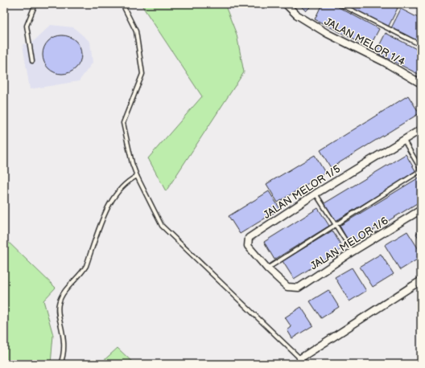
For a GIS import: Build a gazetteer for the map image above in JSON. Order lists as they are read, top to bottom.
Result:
{
  "streets": {
    "street": ["JALAN MELOR 1/4", "JALAN MELOR 1/5", "JALAN MELOR 1/6"]
  },
  "crossings": [
    ["JALAN MELOR 1/5", "JALAN MELOR 1/6"]
  ]
}
